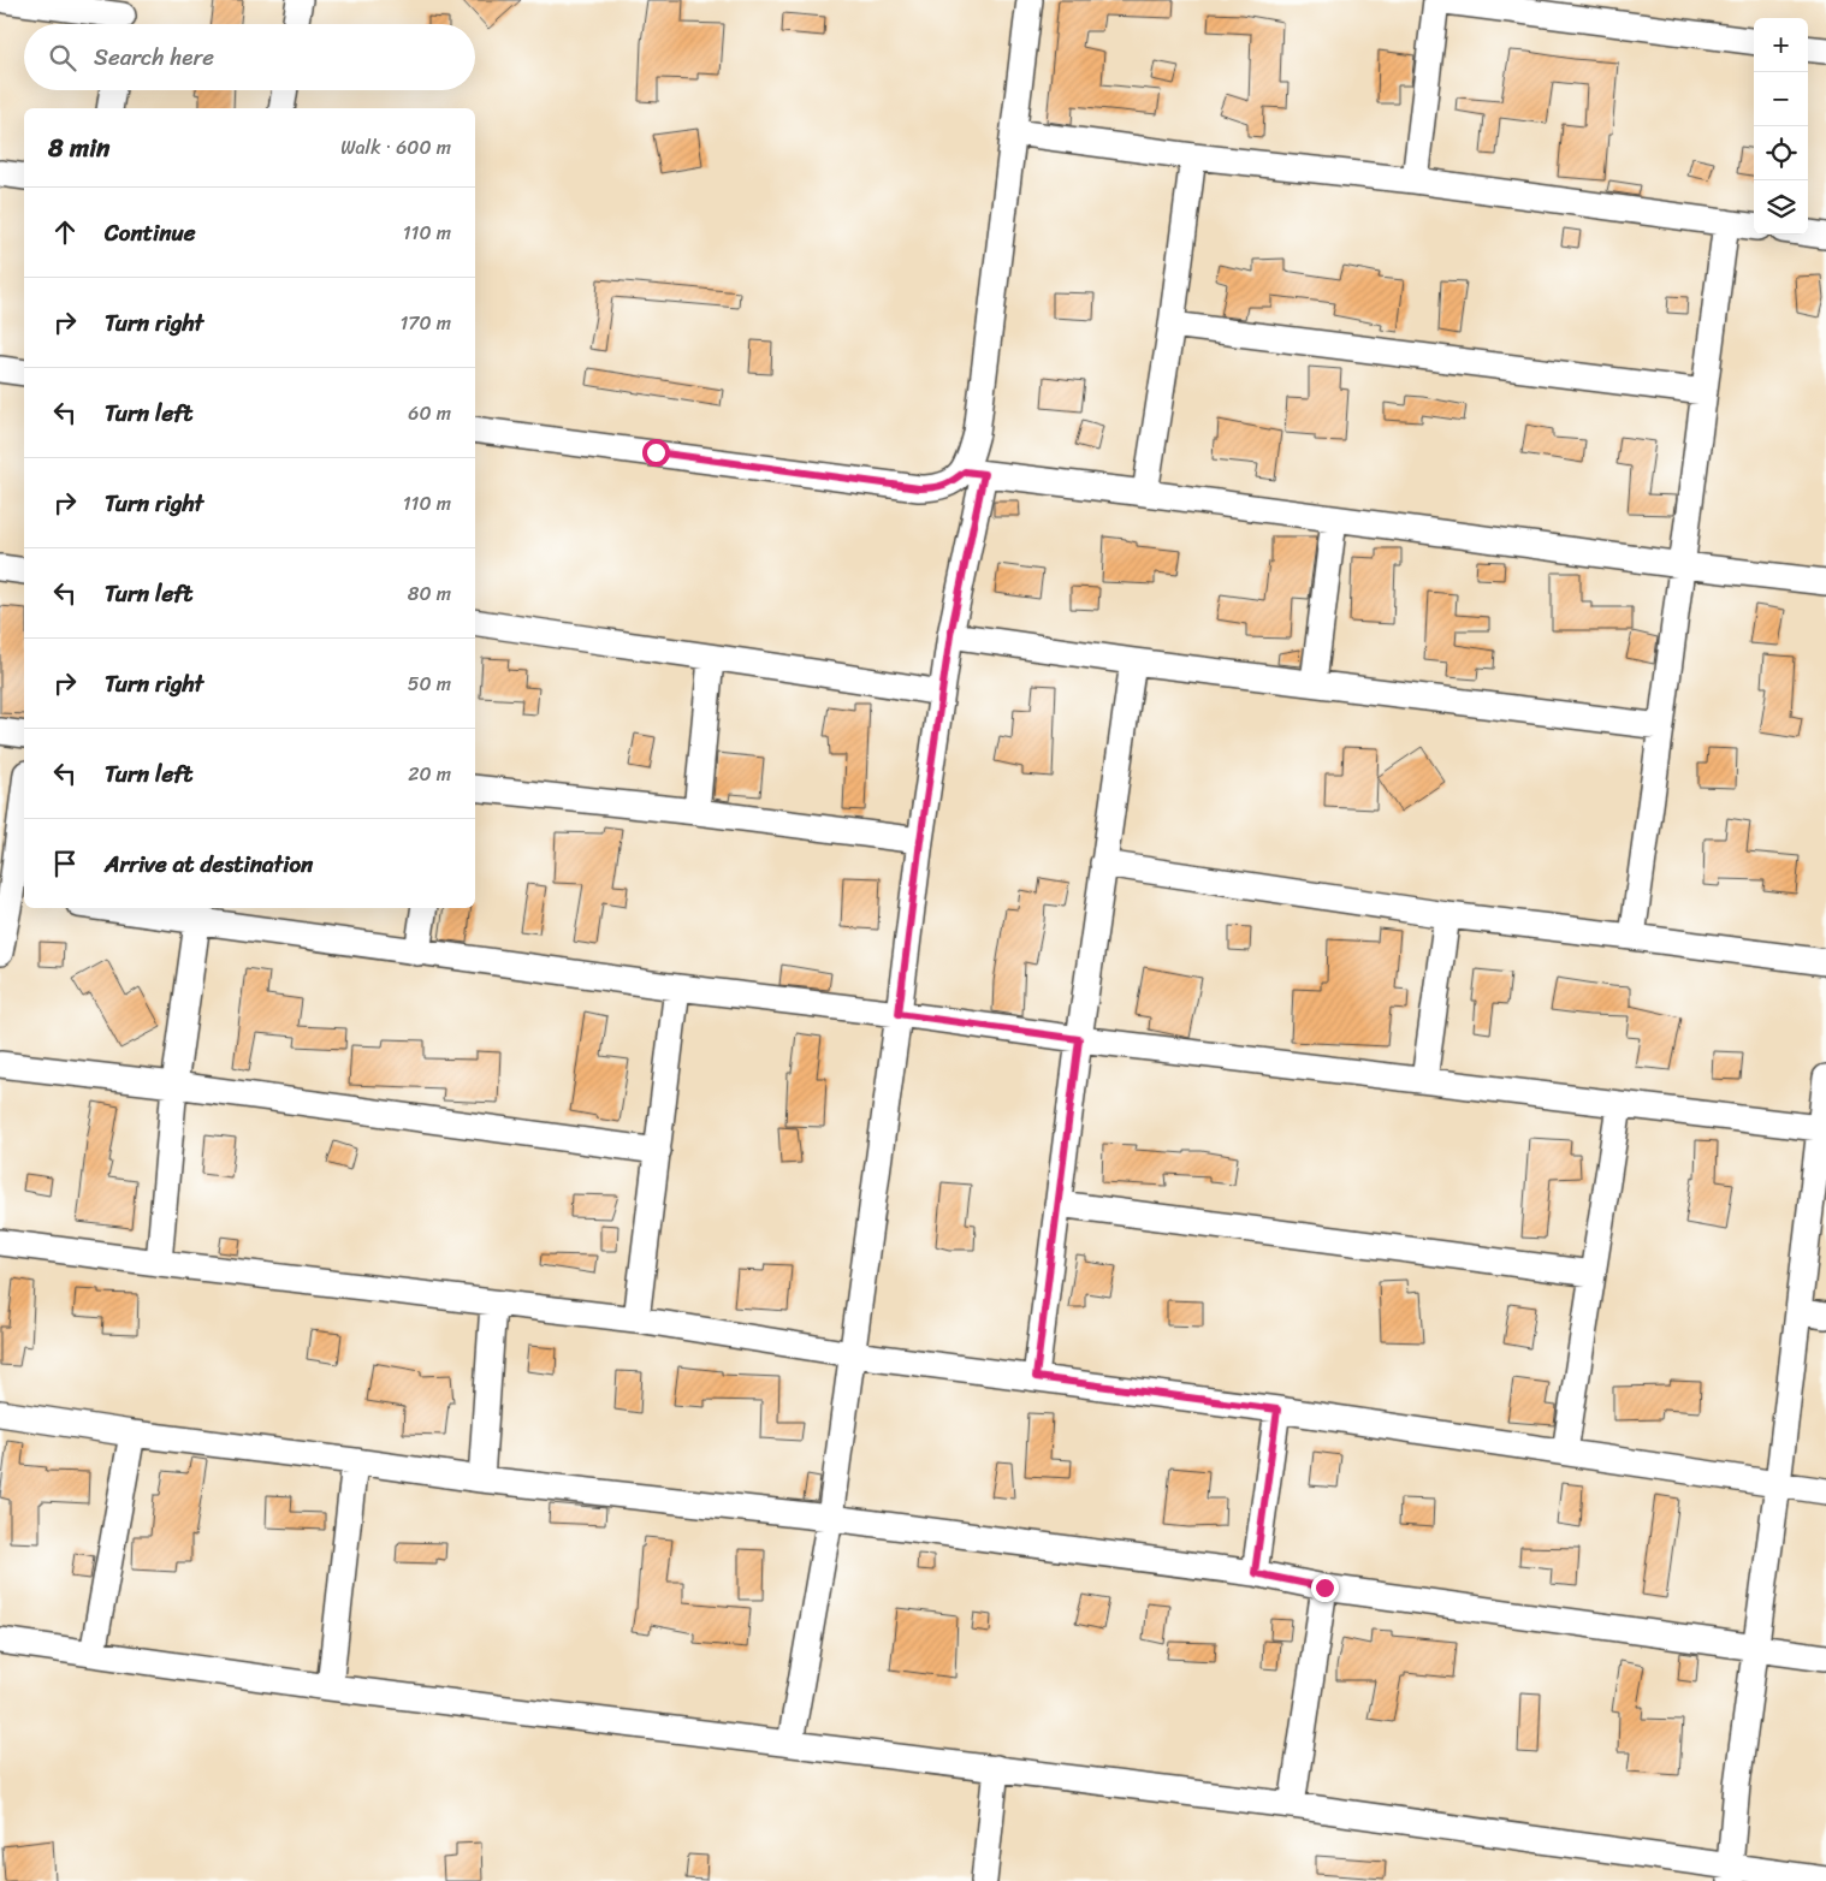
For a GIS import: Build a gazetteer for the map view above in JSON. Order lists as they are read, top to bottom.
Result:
{
  "page": {
    "map_buttons": ["+", "−"],
    "search": "Search here",
    "heading": ["8 min", "Walk · 600 m"],
    "list": [
      ["Continue", "110 m"],
      ["Turn right", "170 m"],
      ["Turn left", "60 m"],
      ["Turn right", "110 m"],
      ["Turn left", "80 m"],
      ["Turn right", "50 m"],
      ["Turn left", "20 m"],
      "Arrive at destination"
    ]
  }
}
